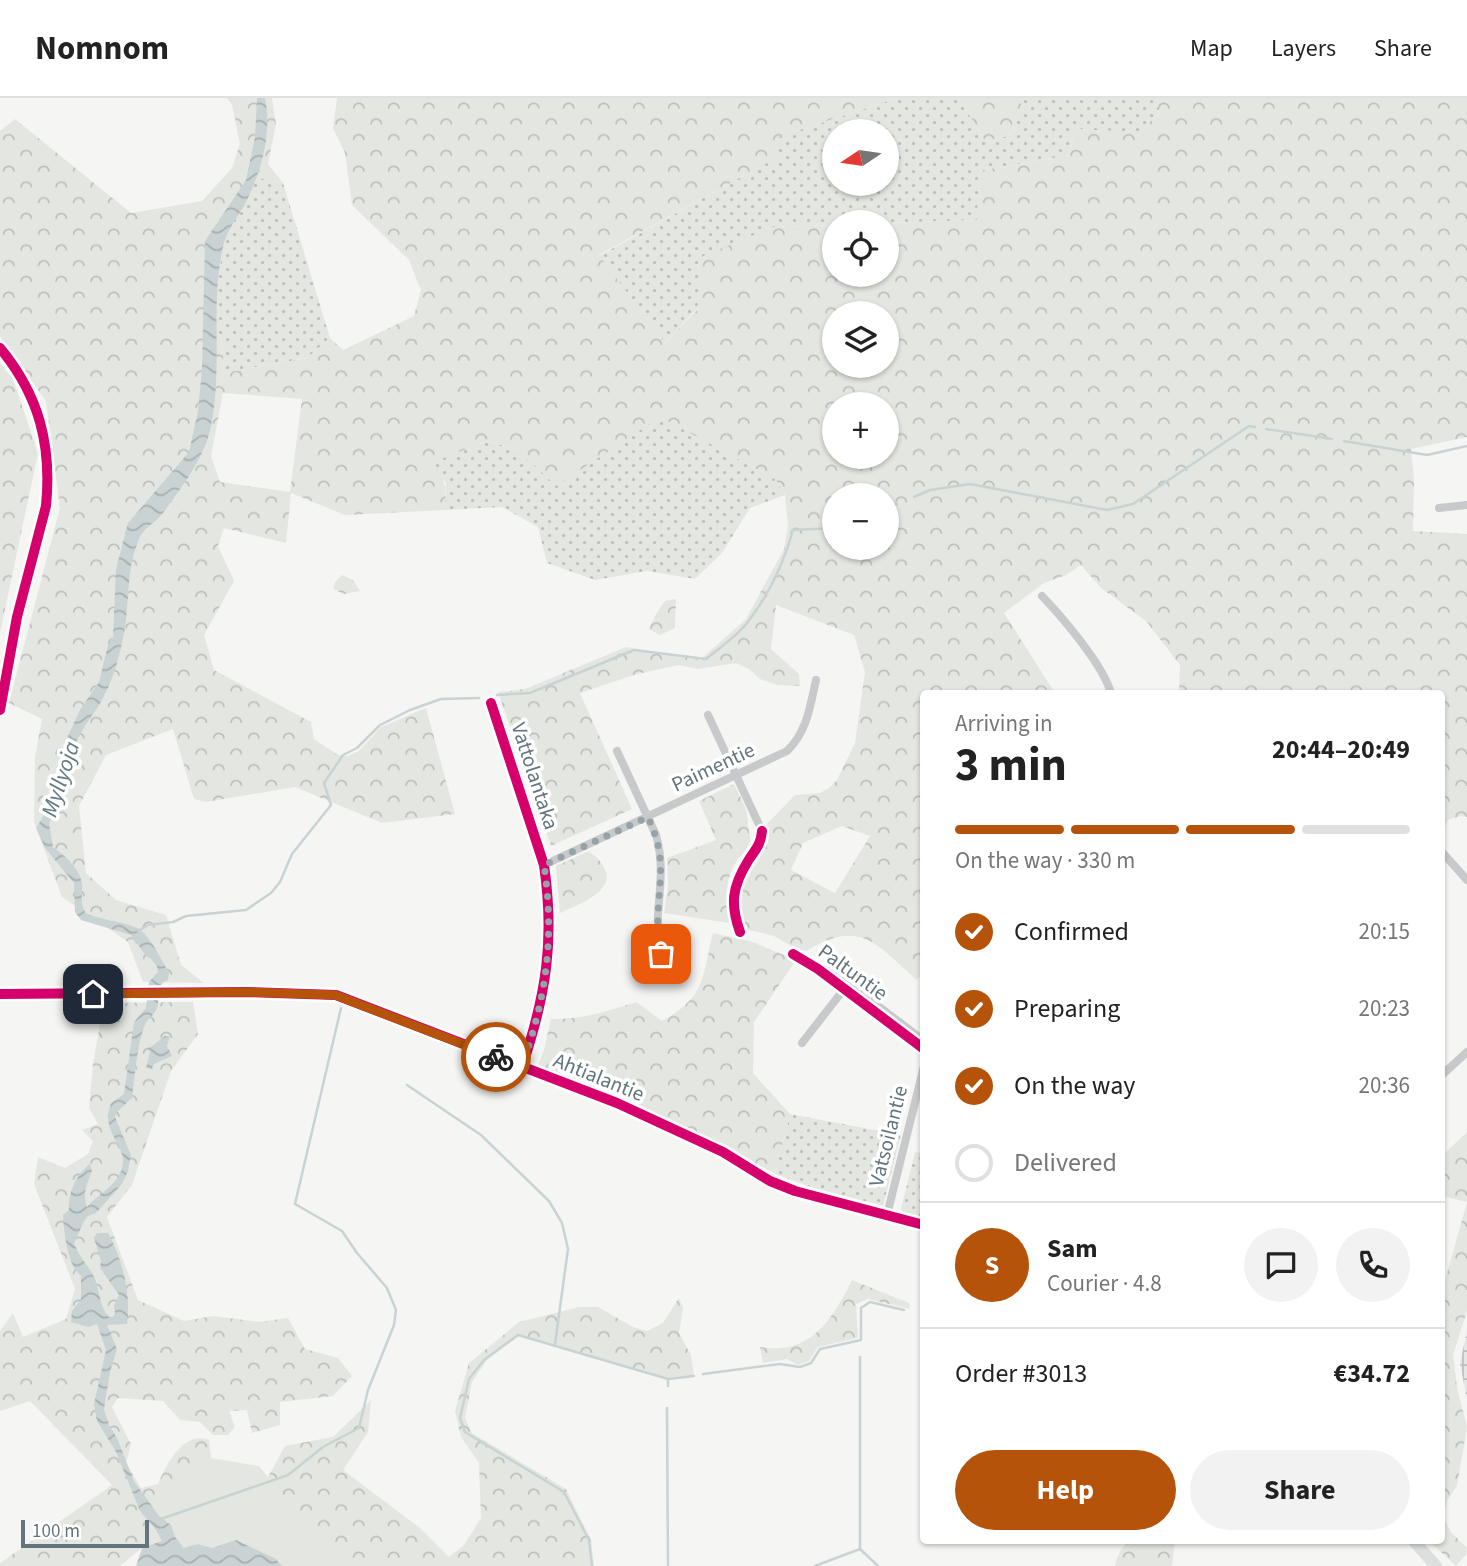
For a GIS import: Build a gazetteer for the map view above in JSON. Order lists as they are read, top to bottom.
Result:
{
  "streets": {
    "street": [
      "Paimentie",
      "Vattolantaka",
      "Paltuntie",
      "Ahtialantie",
      "Vatsoilantie"
    ]
  },
  "crossings": [
    ["Paimentie", "Vattolantaka"],
    ["Vattolantaka", "Ahtialantie"],
    ["Ahtialantie", "Vatsoilantie"]
  ],
  "water": ["Myllyoja"],
  "scale_bar": "100 m",
  "north": "left",
  "page": {
    "header": "Nomnom",
    "nav": ["Map", "Layers", "Share"],
    "map_buttons": ["+", "−"],
    "heading": ["3 min", "Arriving in", "20:44–20:49"],
    "panel": [
      "Sam",
      "Courier · 4.8",
      "Order #3013",
      "€34.72"
    ],
    "bar": "On the way · 330 m",
    "list": [
      ["Confirmed", "20:15"],
      ["Preparing", "20:23"],
      ["On the way", "20:36"],
      "Delivered"
    ],
    "round": "S",
    "buttons": ["Help", "Share"],
    "scale": "100 m"
  }
}
